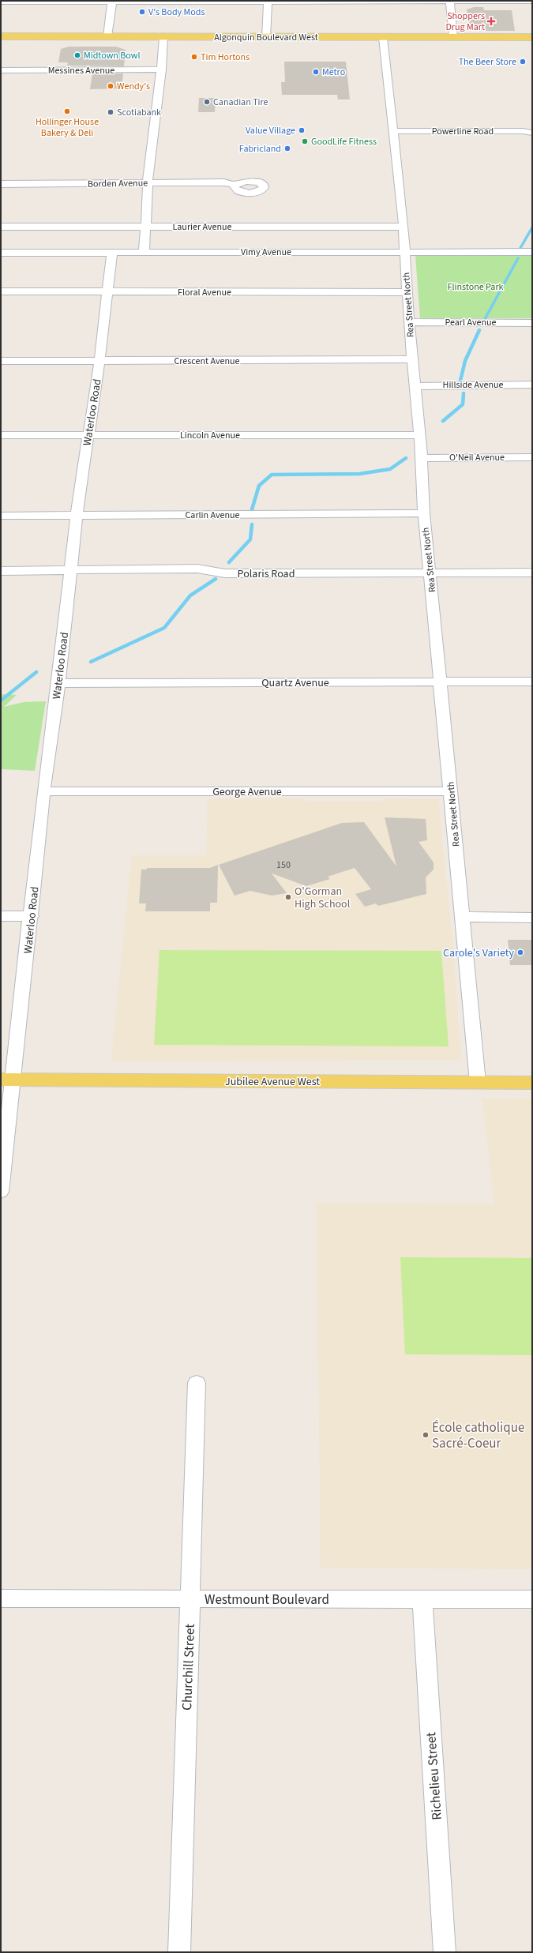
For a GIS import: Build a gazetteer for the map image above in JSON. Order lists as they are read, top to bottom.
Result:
{
  "streets": {
    "main road": ["Algonquin Boulevard West", "Jubilee Avenue West"],
    "street": [
      "Messines Avenue",
      "Powerline Road",
      "Borden Avenue",
      "Laurier Avenue",
      "Vimy Avenue",
      "Floral Avenue",
      "Rea Street North",
      "Pearl Avenue",
      "Crescent Avenue",
      "Hillside Avenue",
      "Waterloo Road",
      "Lincoln Avenue",
      "O'Neil Avenue",
      "Carlin Avenue",
      "Polaris Road",
      "Quartz Avenue",
      "George Avenue",
      "Westmount Boulevard",
      "Churchill Street",
      "Richelieu Street"
    ]
  },
  "crossings": [
    ["Algonquin Boulevard West", "Rea Street North"],
    ["Powerline Road", "Rea Street North"],
    ["Laurier Avenue", "Rea Street North"],
    ["Vimy Avenue", "Rea Street North"],
    ["Vimy Avenue", "Waterloo Road"],
    ["Floral Avenue", "Rea Street North"],
    ["Floral Avenue", "Waterloo Road"],
    ["Rea Street North", "Pearl Avenue"],
    ["Rea Street North", "Crescent Avenue"],
    ["Rea Street North", "Hillside Avenue"],
    ["Rea Street North", "Lincoln Avenue"],
    ["Rea Street North", "O'Neil Avenue"],
    ["Rea Street North", "Carlin Avenue"],
    ["Rea Street North", "Polaris Road"],
    ["Rea Street North", "Quartz Avenue"],
    ["Rea Street North", "George Avenue"],
    ["Rea Street North", "Jubilee Avenue West"],
    ["Crescent Avenue", "Waterloo Road"],
    ["Waterloo Road", "Lincoln Avenue"],
    ["Waterloo Road", "Carlin Avenue"],
    ["Waterloo Road", "Polaris Road"],
    ["Waterloo Road", "Quartz Avenue"],
    ["Waterloo Road", "George Avenue"],
    ["Waterloo Road", "Jubilee Avenue West"],
    ["Westmount Boulevard", "Churchill Street"],
    ["Westmount Boulevard", "Richelieu Street"]
  ],
  "parks": ["Flinstone Park"],
  "places": {
    "other": [
      "V's Body Mods",
      "Midtown Bowl",
      "Tim Hortons",
      "The Beer Store",
      "Metro",
      "Wendy's",
      "Canadian Tire",
      "Hollinger House Bakery & Deli",
      "Scotiabank",
      "Value Village",
      "GoodLife Fitness",
      "Fabricland",
      "O'Gorman High School",
      "Carole's Variety",
      "École catholique Sacré-Coeur"
    ],
    "health": ["Shoppers Drug Mart"]
  },
  "house_numbers": ["150"]
}
